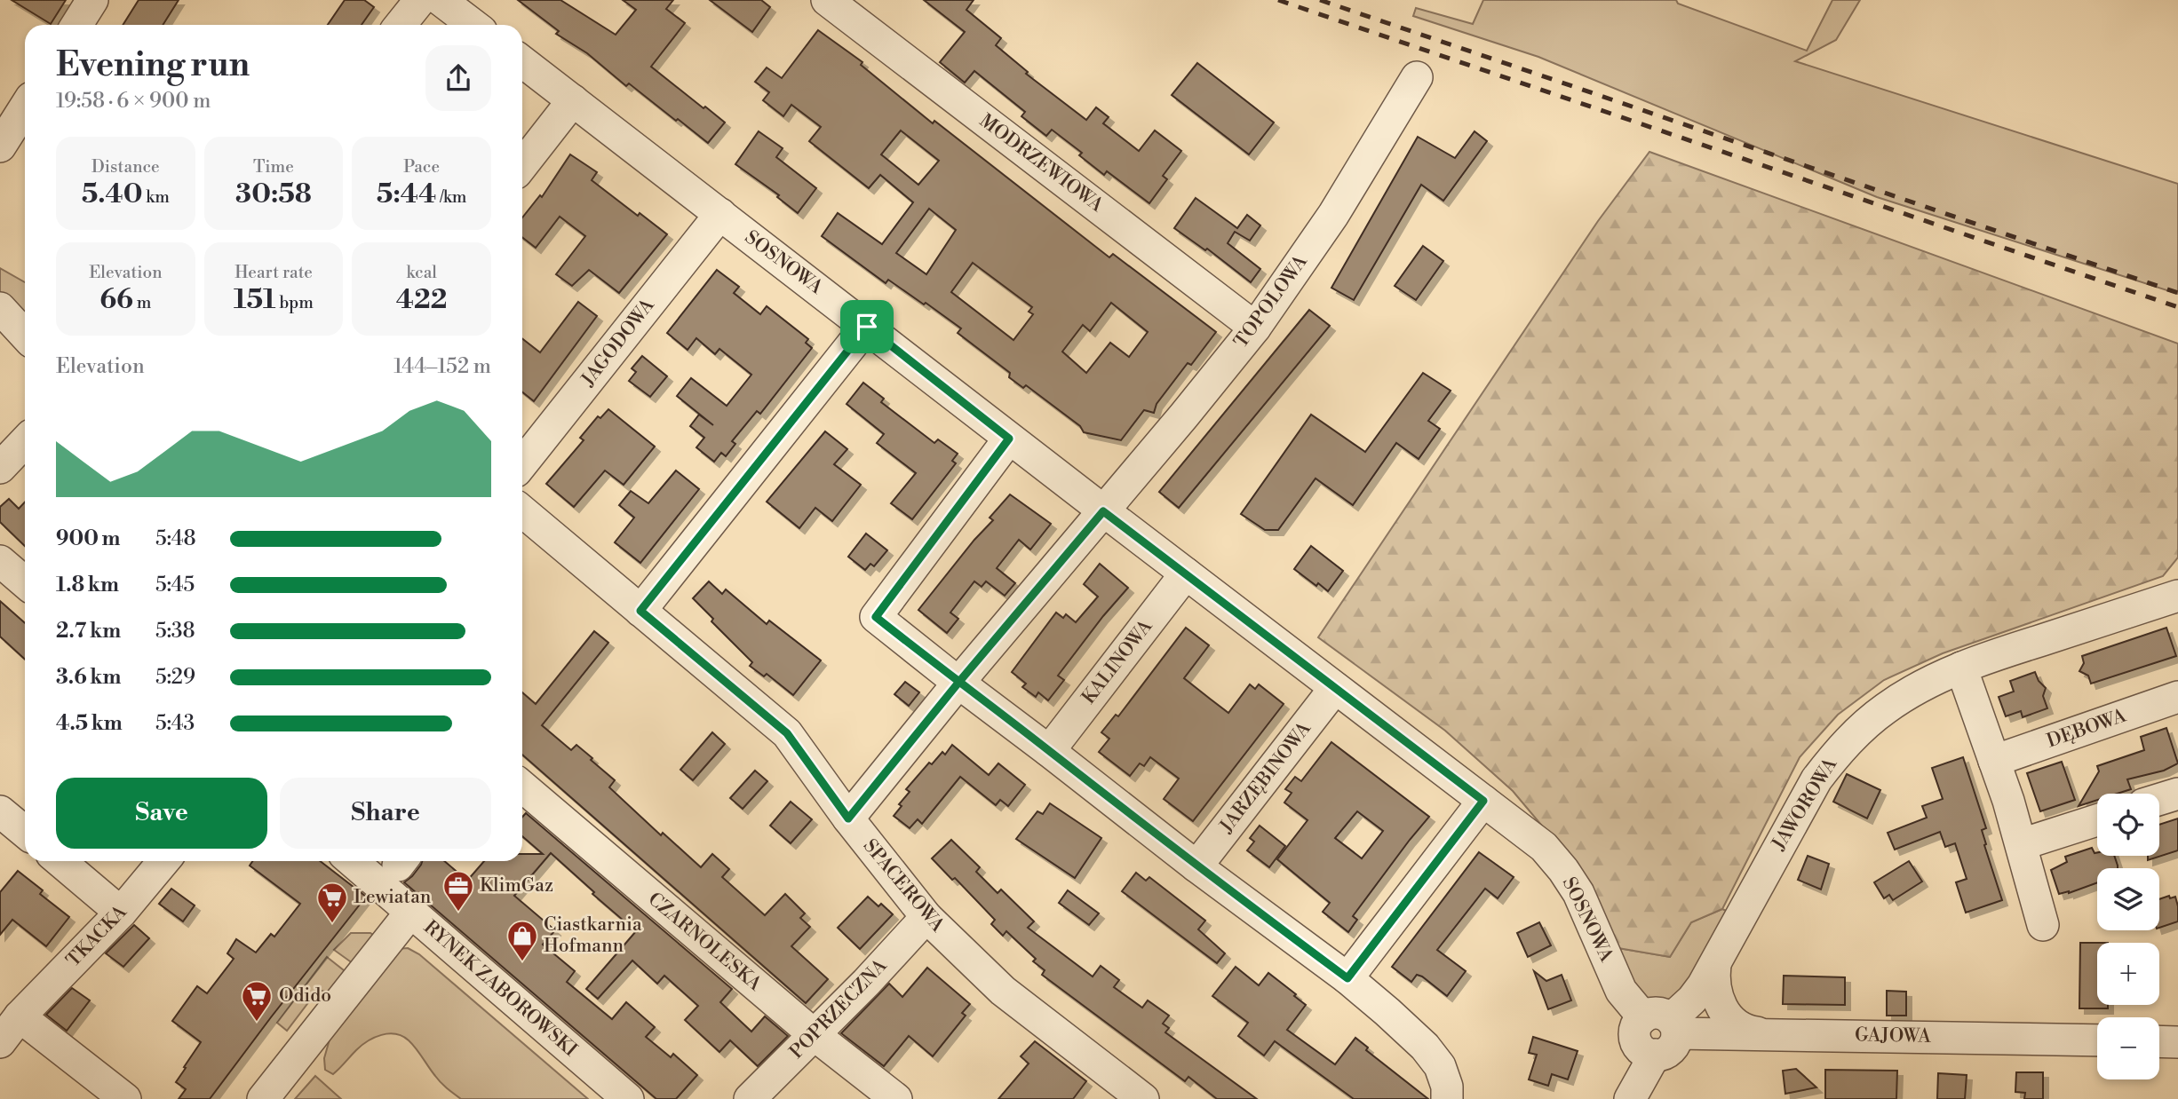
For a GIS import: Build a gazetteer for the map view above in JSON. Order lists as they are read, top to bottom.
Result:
{
  "streets": {
    "street": [
      "MODRZEWIOWA",
      "SOSNOWA",
      "TOPOLOWA",
      "JAGODOWA",
      "KALINOWA",
      "DĘBOWA",
      "JARZĘBINOWA",
      "JAWOROWA",
      "SPACEROWA",
      "TKACKA",
      "CZARNOLESKA",
      "RYNEK ZABOROWSKI",
      "POPRZECZNA",
      "GAJOWA"
    ]
  },
  "crossings": [
    ["MODRZEWIOWA", "TOPOLOWA"],
    ["SOSNOWA", "TOPOLOWA"],
    ["SOSNOWA", "JAGODOWA"],
    ["SOSNOWA", "KALINOWA"],
    ["SOSNOWA", "JARZĘBINOWA"],
    ["SOSNOWA", "JAWOROWA"],
    ["SOSNOWA", "GAJOWA"],
    ["TOPOLOWA", "SPACEROWA"],
    ["JAWOROWA", "GAJOWA"],
    ["SPACEROWA", "POPRZECZNA"],
    ["CZARNOLESKA", "POPRZECZNA"]
  ],
  "places": {
    "office": ["KlimGaz"],
    "supermarket": ["Lewiatan", "Odido"],
    "shop": ["Ciastkarnia Hofmann"]
  },
  "page": {
    "heading": ["Evening run", "19:58 · 6 × 900 m"],
    "stats": [
      ["Distance", "5.40 km"],
      ["Time", "30:58"],
      ["Pace", "5:44 /km"],
      ["Elevation", "66 m"],
      ["Heart rate", "151 bpm"],
      ["kcal", "422"]
    ],
    "chart": ["Elevation", "144–152 m"],
    "list": [
      {
        "name": "900 m",
        "note": "5:48"
      },
      {
        "name": "1.8 km",
        "note": "5:45"
      },
      {
        "name": "2.7 km",
        "note": "5:38"
      },
      {
        "name": "3.6 km",
        "note": "5:29"
      },
      {
        "name": "4.5 km",
        "note": "5:43"
      }
    ],
    "buttons": ["Save", "Share"],
    "map_buttons": ["+", "−"]
  }
}
